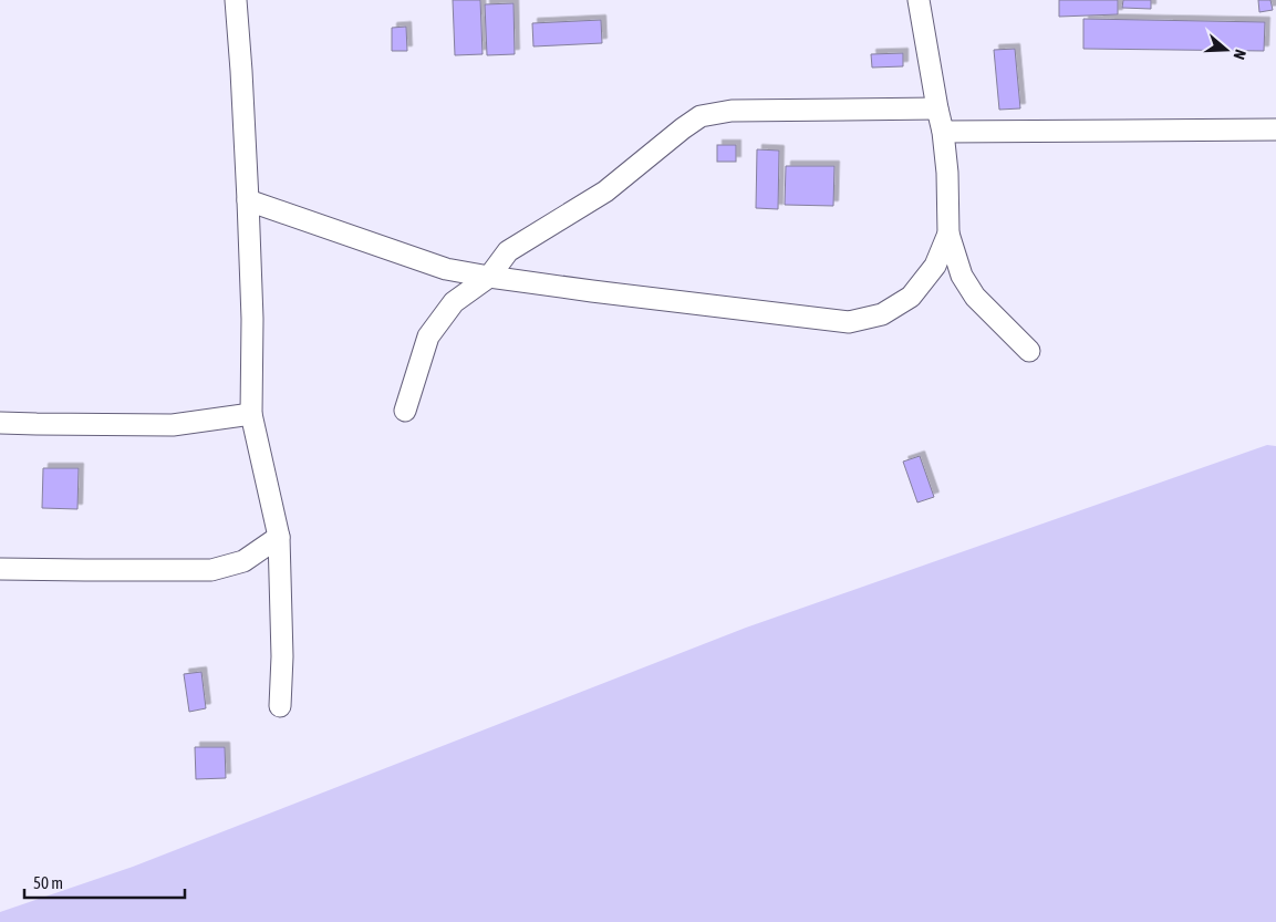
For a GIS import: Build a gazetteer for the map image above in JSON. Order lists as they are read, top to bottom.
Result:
{
  "scale_bar": "50 m",
  "north": "right"
}
